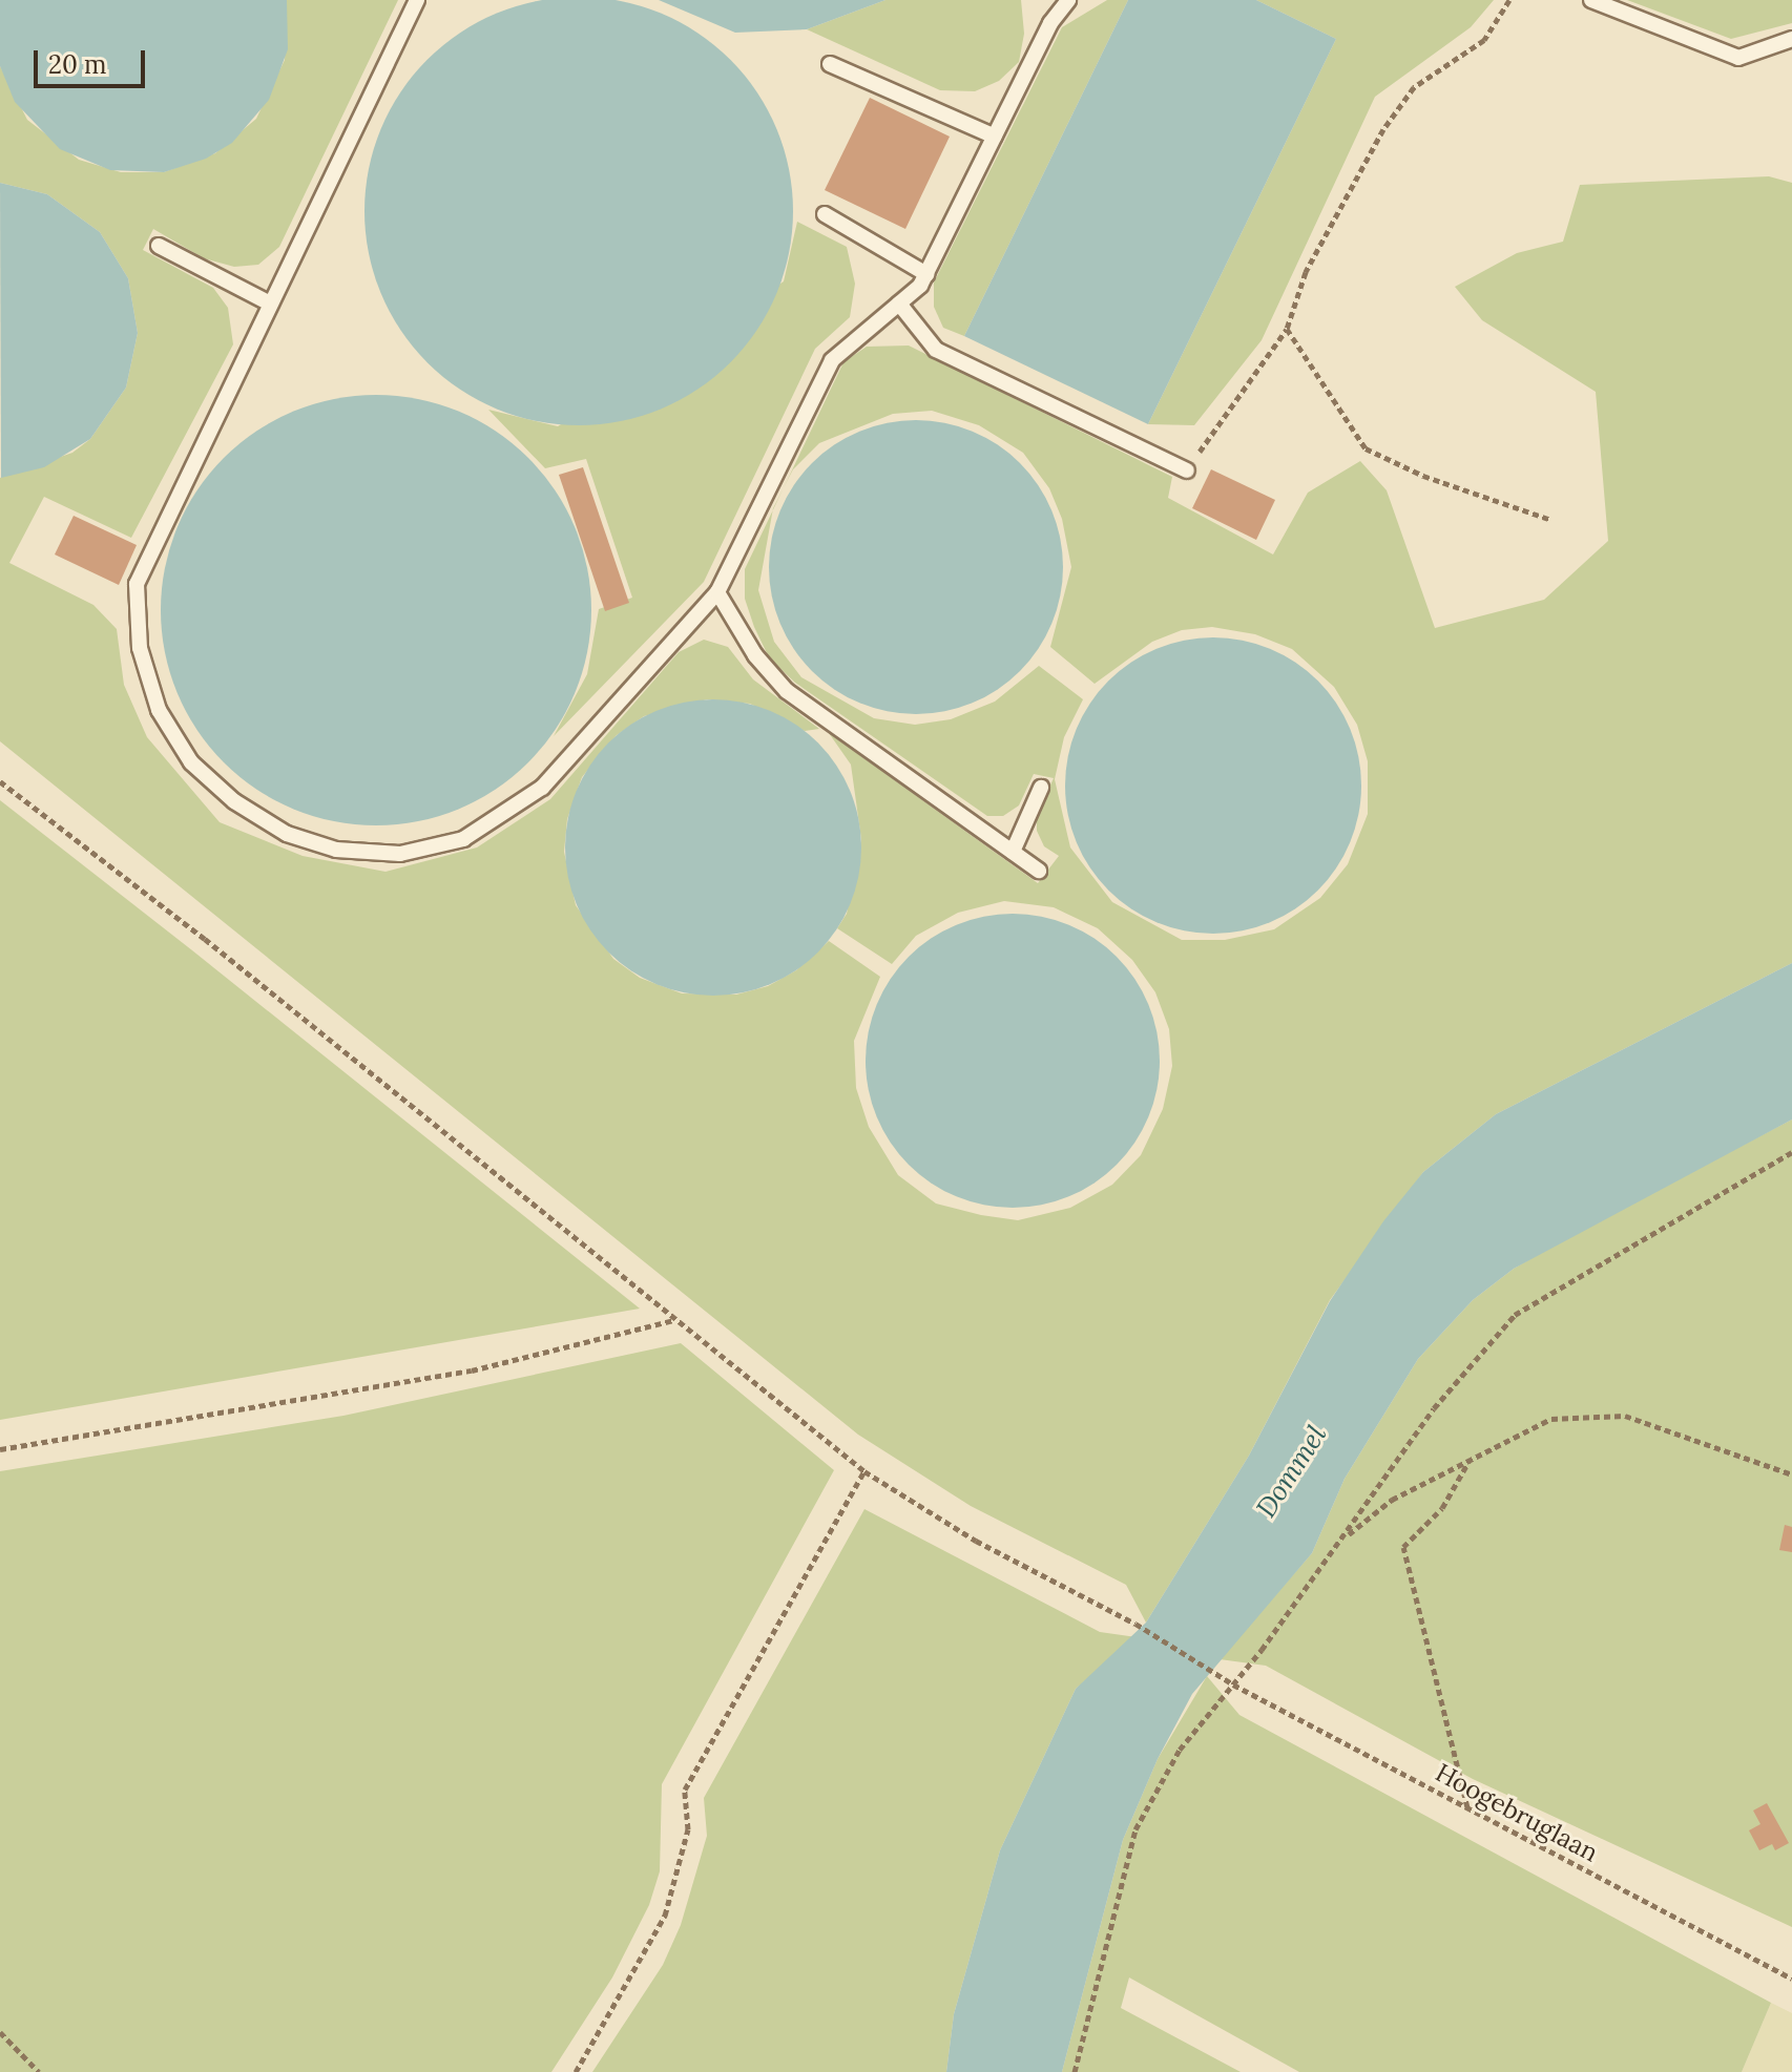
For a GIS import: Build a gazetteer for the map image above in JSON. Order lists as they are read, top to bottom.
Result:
{
  "streets": {
    "path": ["Hoogebruglaan"]
  },
  "water": ["Dommel"],
  "scale_bar": "20 m"
}
